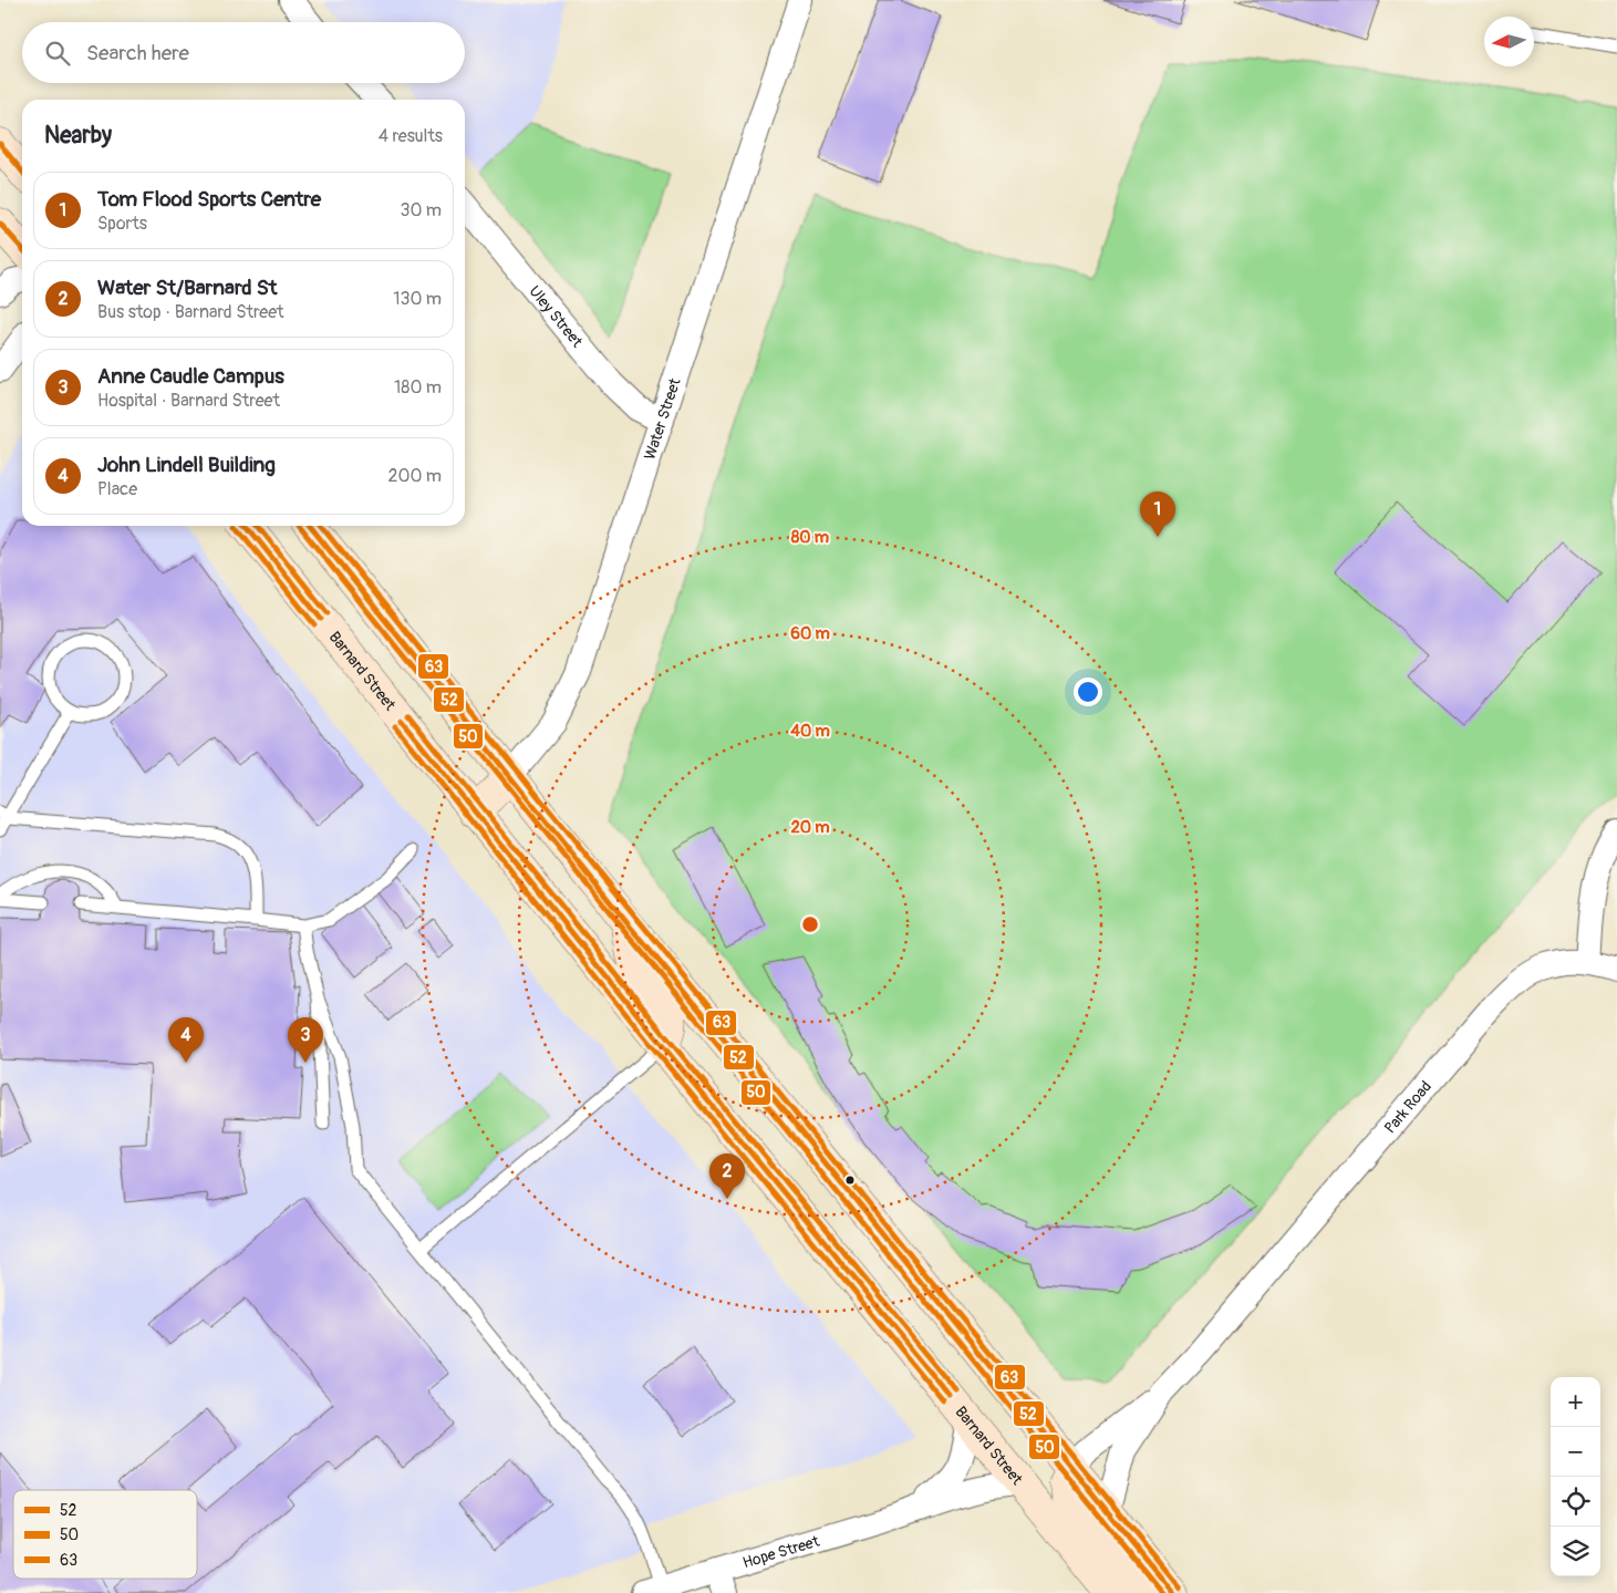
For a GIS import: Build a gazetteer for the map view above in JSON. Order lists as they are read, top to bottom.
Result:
{
  "streets": {
    "main road": ["Water Street", "Barnard Street"],
    "street": ["Uley Street", "Park Road", "Hope Street"]
  },
  "crossings": [
    ["Uley Street", "Water Street"],
    ["Water Street", "Barnard Street"],
    ["Barnard Street", "Hope Street"]
  ],
  "lines": ["transit line 52", "transit line 50", "transit line 63"],
  "legend": ["52", "50", "63"],
  "north": "left",
  "page": {
    "search": "Search here",
    "heading": ["Nearby", "4 results"],
    "list": [
      {
        "mark": "1",
        "name": "Tom Flood Sports Centre",
        "note": "Sports",
        "value": "30 m"
      },
      {
        "mark": "2",
        "name": "Water St/Barnard St",
        "note": "Bus stop · Barnard Street",
        "value": "130 m"
      },
      {
        "mark": "3",
        "name": "Anne Caudle Campus",
        "note": "Hospital · Barnard Street",
        "value": "180 m"
      },
      {
        "mark": "4",
        "name": "John Lindell Building",
        "note": "Place",
        "value": "200 m"
      }
    ],
    "pins": [
      "1",
      "3",
      "4",
      "2"
    ],
    "map_buttons": ["+", "−"]
  },
  "rings": [
    "80 m",
    "60 m",
    "40 m",
    "20 m"
  ]
}
